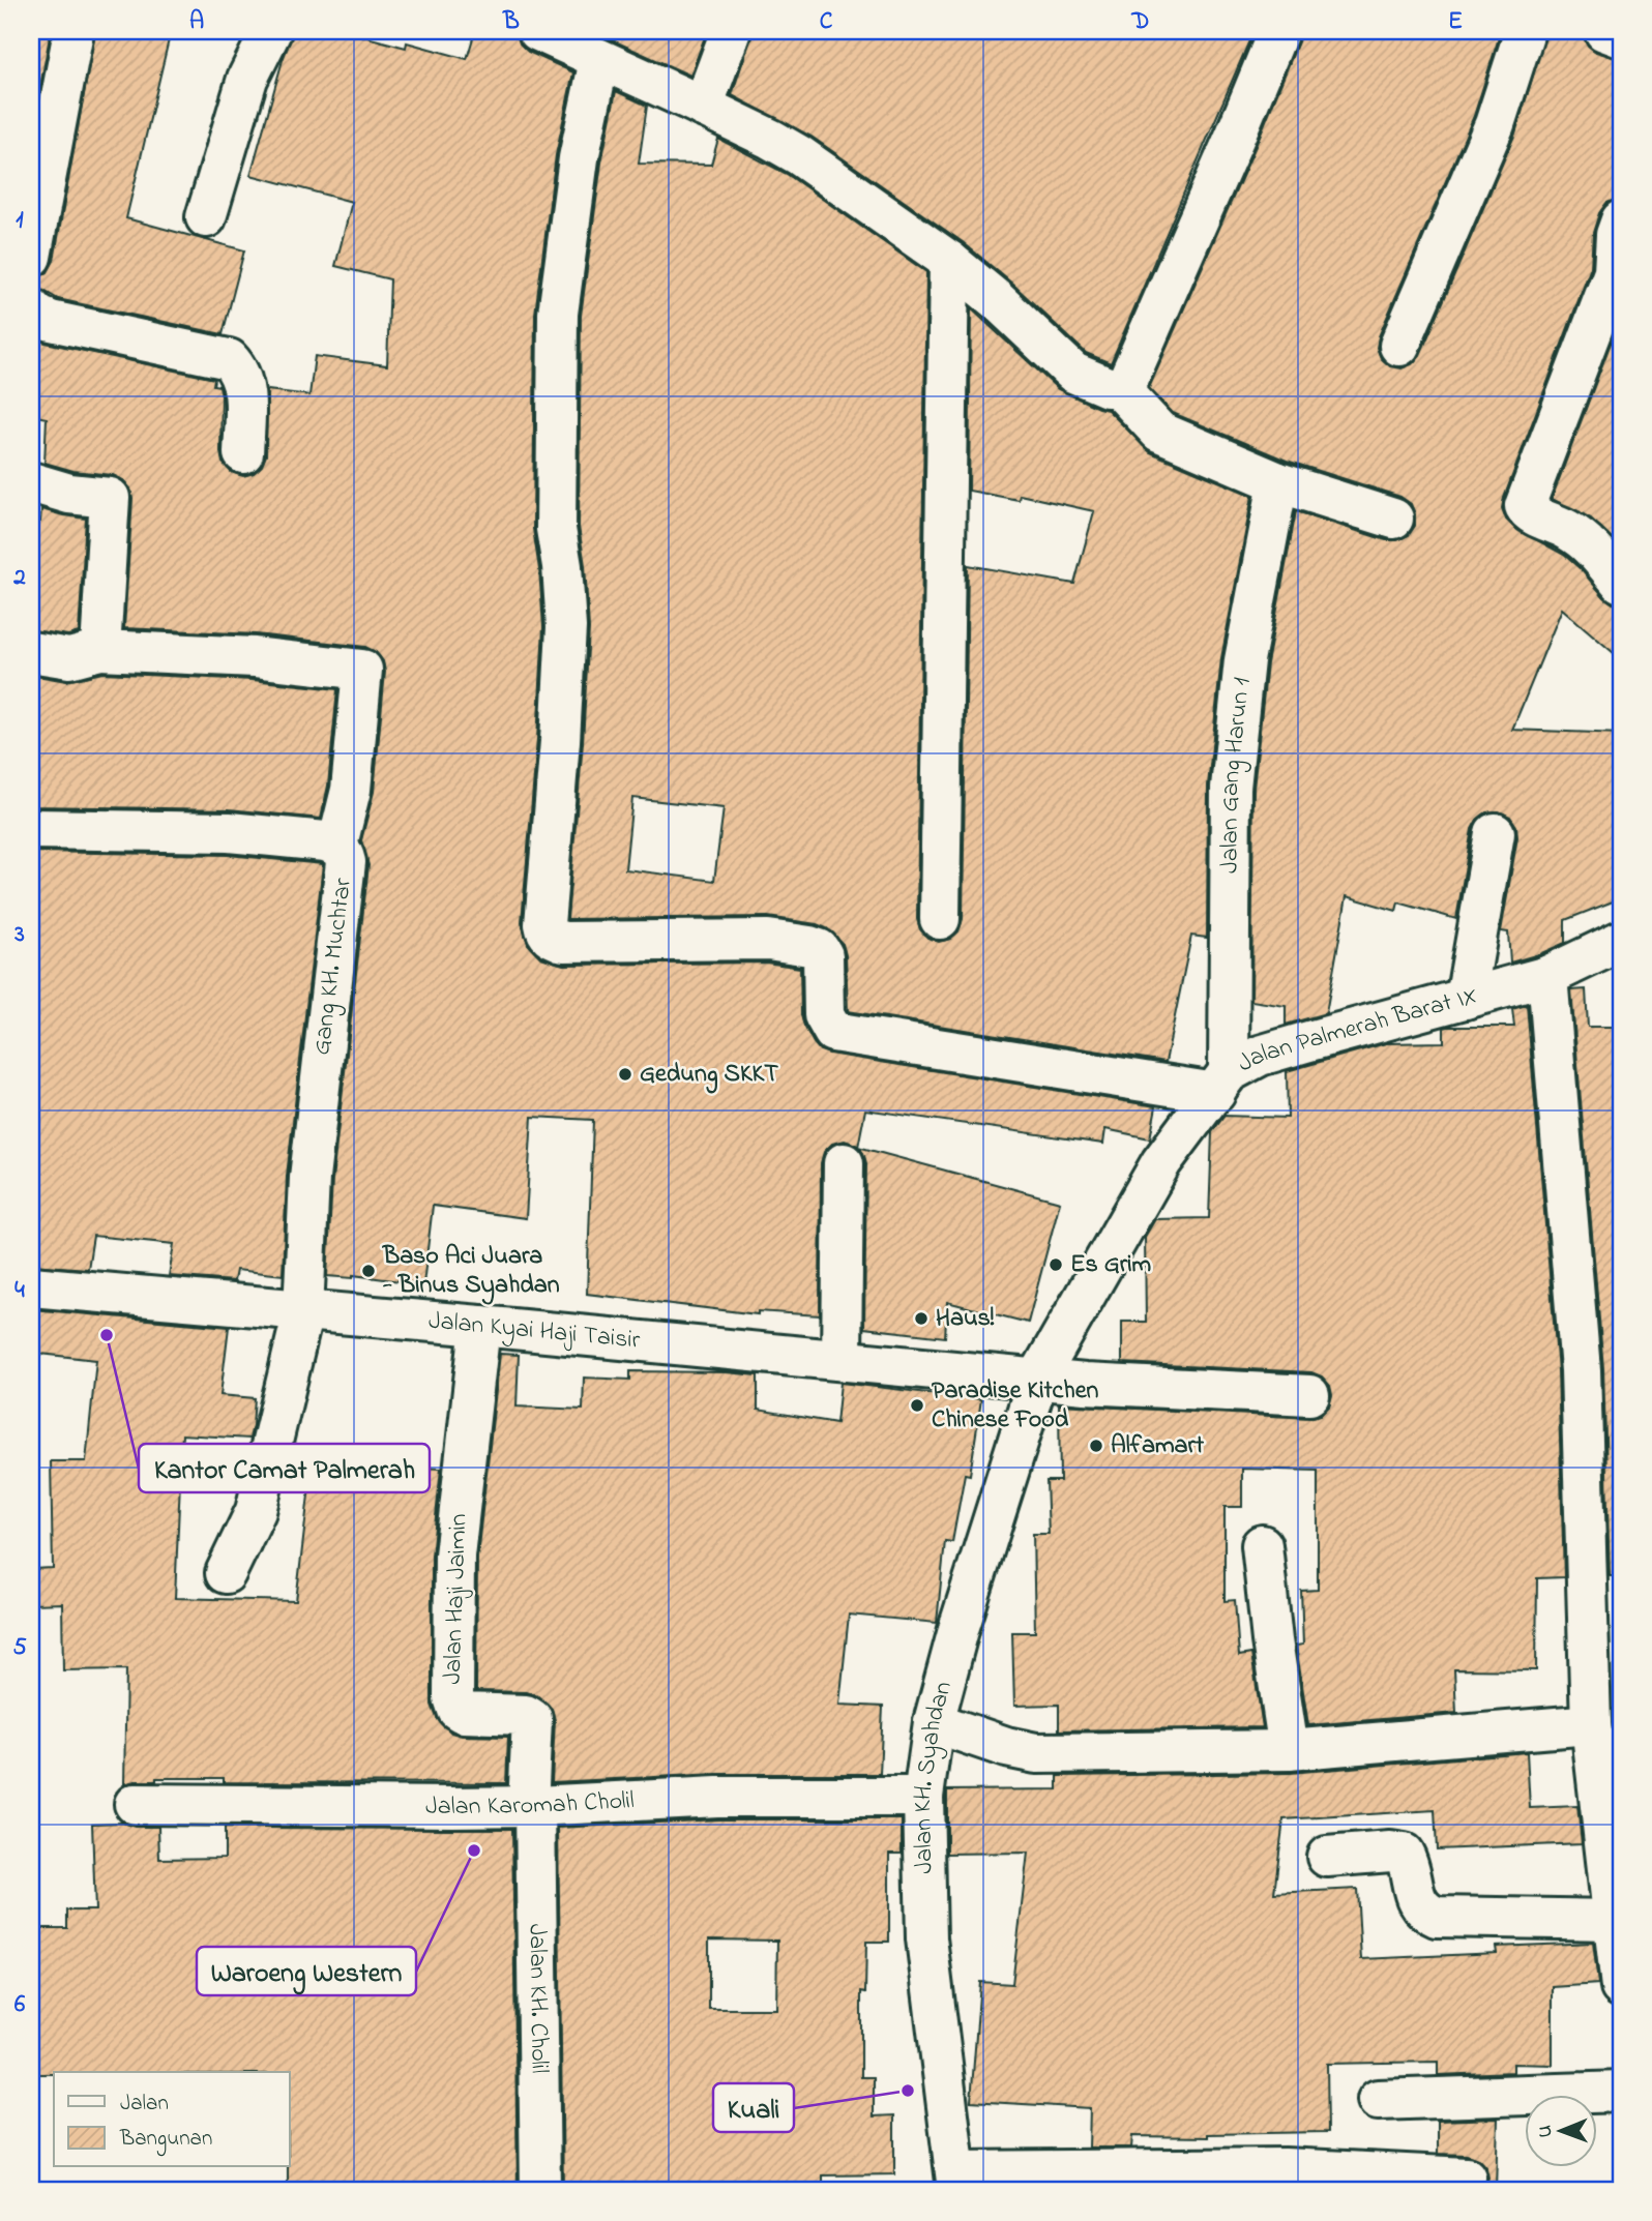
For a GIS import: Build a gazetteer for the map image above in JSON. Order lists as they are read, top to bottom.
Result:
{
  "streets": {
    "street": [
      "Jalan Gang Harun 1",
      "Gang KH. Muchtar",
      "Jalan Palmerah Barat IX",
      "Jalan Kyai Haji Taisir",
      "Jalan Haji Jaimin",
      "Jalan KH. Syahdan",
      "Jalan Karomah Cholil",
      "Jalan KH. Cholil"
    ]
  },
  "crossings": [
    ["Jalan Gang Harun 1", "Jalan Palmerah Barat IX"],
    ["Gang KH. Muchtar", "Jalan Kyai Haji Taisir"],
    ["Jalan Palmerah Barat IX", "Jalan Kyai Haji Taisir"],
    ["Jalan Palmerah Barat IX", "Jalan KH. Syahdan"],
    ["Jalan Kyai Haji Taisir", "Jalan Haji Jaimin"],
    ["Jalan Kyai Haji Taisir", "Jalan KH. Syahdan"],
    ["Jalan Haji Jaimin", "Jalan Karomah Cholil"],
    ["Jalan Haji Jaimin", "Jalan KH. Cholil"],
    ["Jalan KH. Syahdan", "Jalan Karomah Cholil"],
    ["Jalan Karomah Cholil", "Jalan KH. Cholil"]
  ],
  "places": [
    "Gedung SKKT",
    "Es Grim",
    "Baso Aci Juara - Binus Syahdan",
    "Haus!",
    "Kantor Camat Palmerah",
    "Paradise Kitchen Chinese Food",
    "Alfamart",
    "Waroeng Western",
    "Kuali"
  ],
  "legend": ["Jalan", "Bangunan"],
  "north": "left",
  "grid": {
    "columns": [
      "A",
      "B",
      "C",
      "D",
      "E"
    ],
    "rows": [
      "1",
      "2",
      "3",
      "4",
      "5",
      "6"
    ]
  }
}
